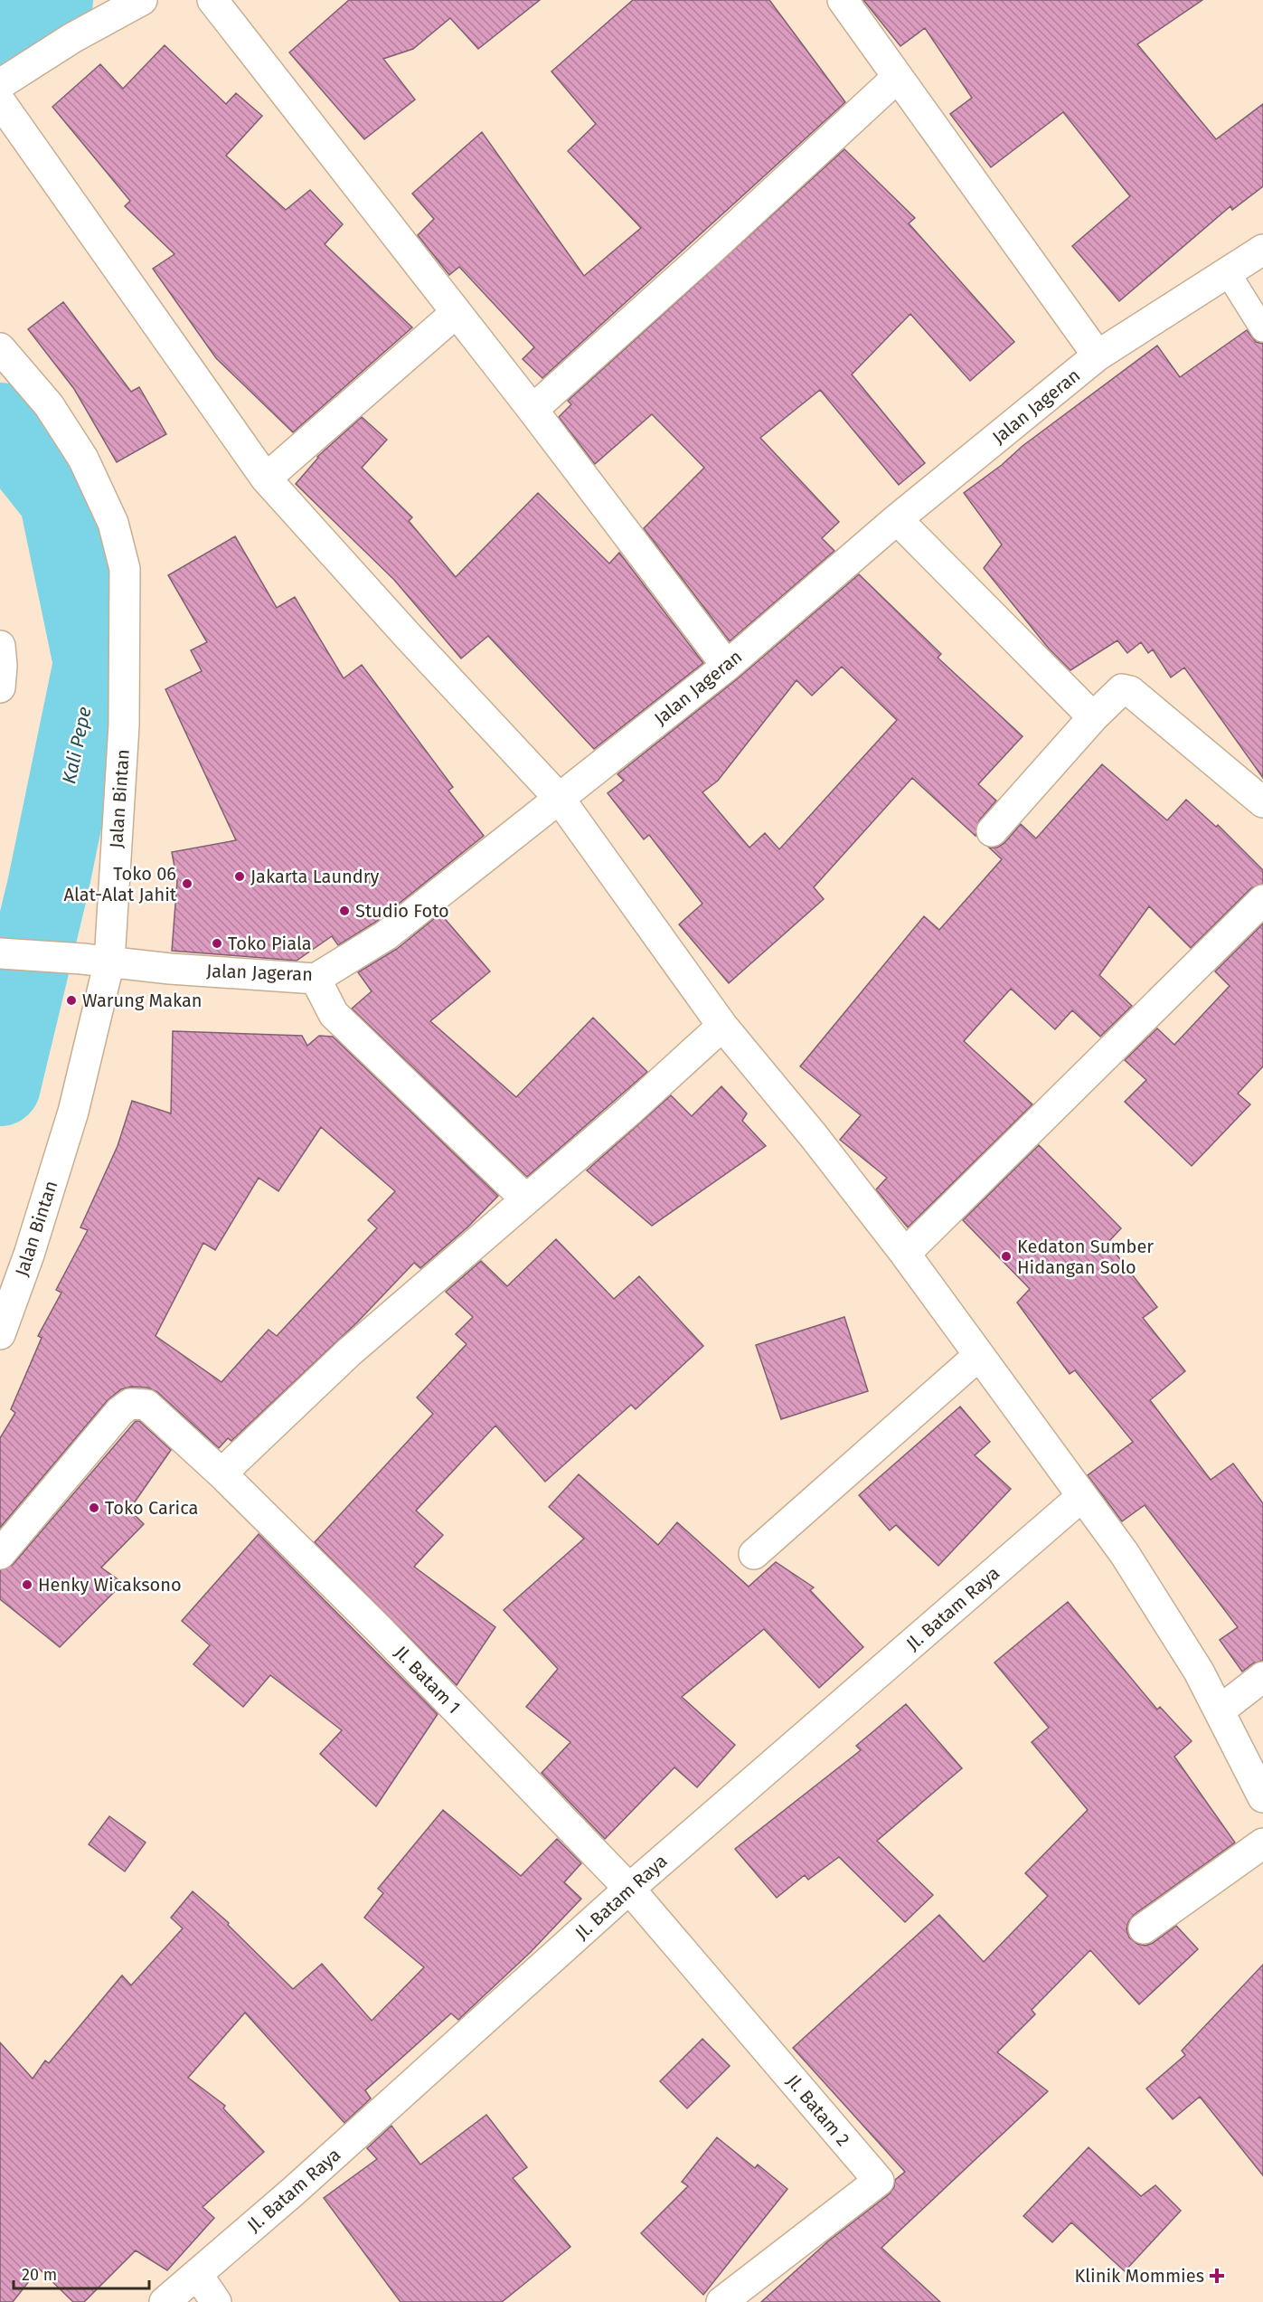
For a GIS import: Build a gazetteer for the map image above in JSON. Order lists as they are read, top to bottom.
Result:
{
  "streets": {
    "street": [
      "Jalan Jageran",
      "Jalan Bintan",
      "Jl. Batam Raya",
      "Jl. Batam 1",
      "Jl. Batam 2"
    ]
  },
  "crossings": [
    ["Jalan Jageran", "Jalan Bintan"],
    ["Jl. Batam Raya", "Jl. Batam 1"],
    ["Jl. Batam Raya", "Jl. Batam 2"],
    ["Jl. Batam 1", "Jl. Batam 2"]
  ],
  "water": ["Kali Pepe"],
  "places": {
    "other": [
      "Jakarta Laundry",
      "Toko 06 Alat-Alat Jahit",
      "Studio Foto",
      "Toko Piala",
      "Warung Makan",
      "Kedaton Sumber Hidangan Solo",
      "Toko Carica",
      "Henky Wicaksono"
    ],
    "health": ["Klinik Mommies"]
  },
  "scale_bar": "20 m"
}
